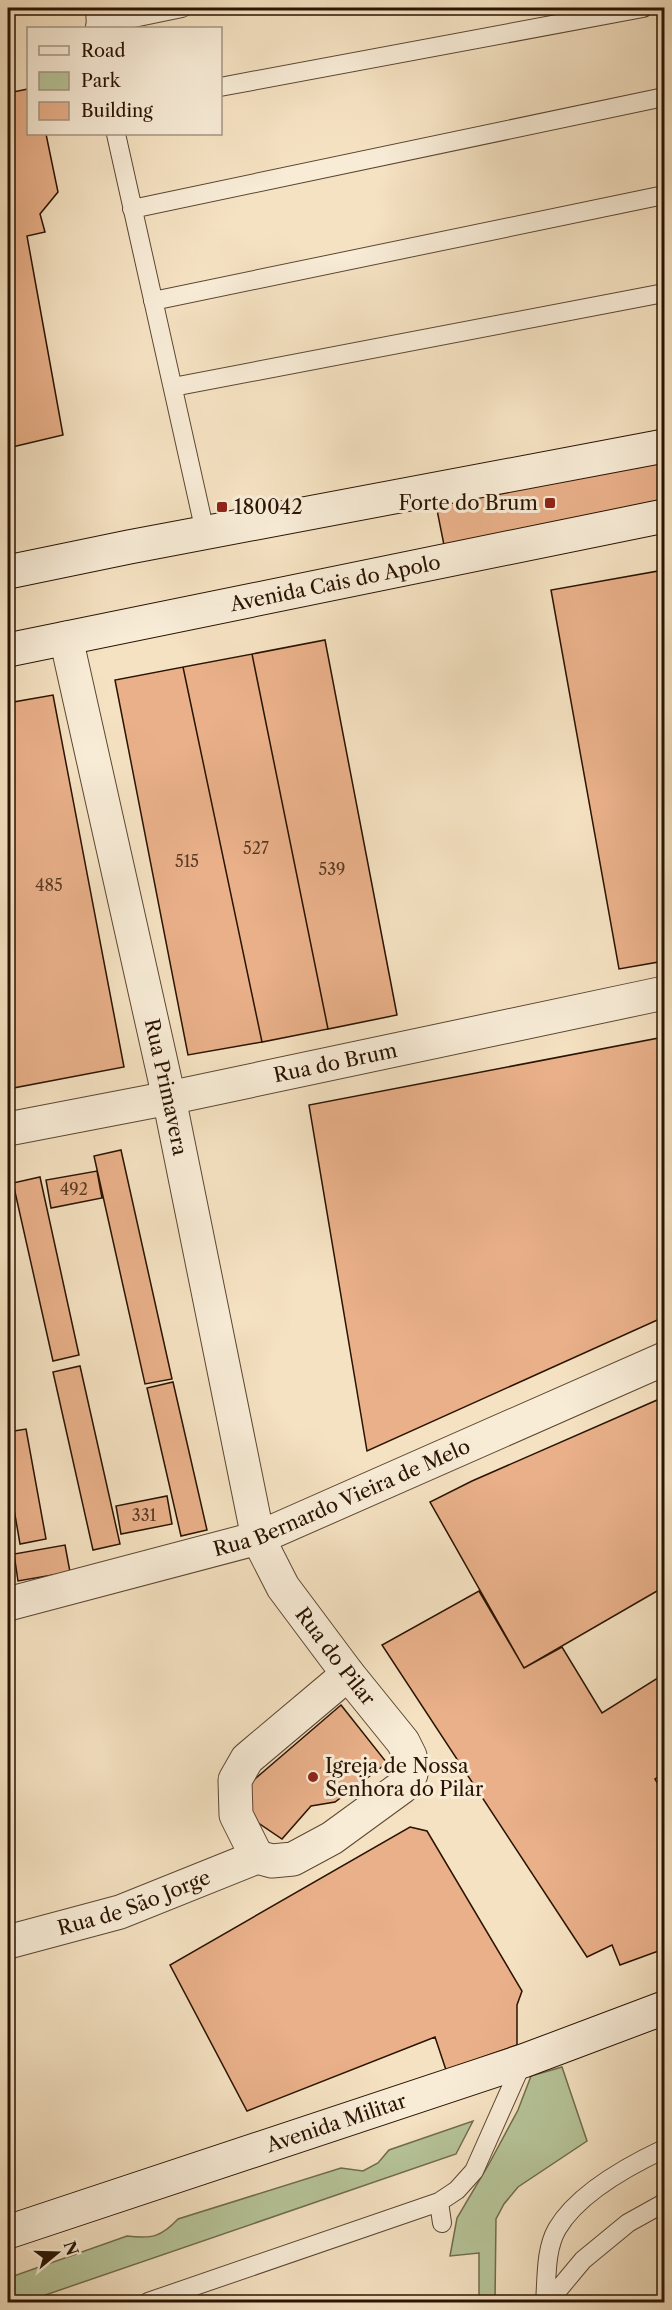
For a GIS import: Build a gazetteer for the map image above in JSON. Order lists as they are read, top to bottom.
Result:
{
  "streets": {
    "street": [
      "Avenida Cais do Apolo",
      "Rua do Brum",
      "Rua Primavera",
      "Rua Bernardo Vieira de Melo",
      "Rua do Pilar",
      "Rua de São Jorge",
      "Avenida Militar"
    ]
  },
  "crossings": [
    ["Avenida Cais do Apolo", "Rua Primavera"],
    ["Rua do Brum", "Rua Primavera"],
    ["Rua Primavera", "Rua Bernardo Vieira de Melo"],
    ["Rua Primavera", "Rua do Pilar"],
    ["Rua Bernardo Vieira de Melo", "Rua do Pilar"],
    ["Rua do Pilar", "Rua de São Jorge"]
  ],
  "places": {
    "transit": ["Forte do Brum", "180042"],
    "other": ["Igreja de Nossa Senhora do Pilar"]
  },
  "house_numbers": [
    "527",
    "515",
    "539",
    "485",
    "492",
    "331"
  ],
  "legend": ["Road", "Park", "Building"],
  "north": "right"
}
